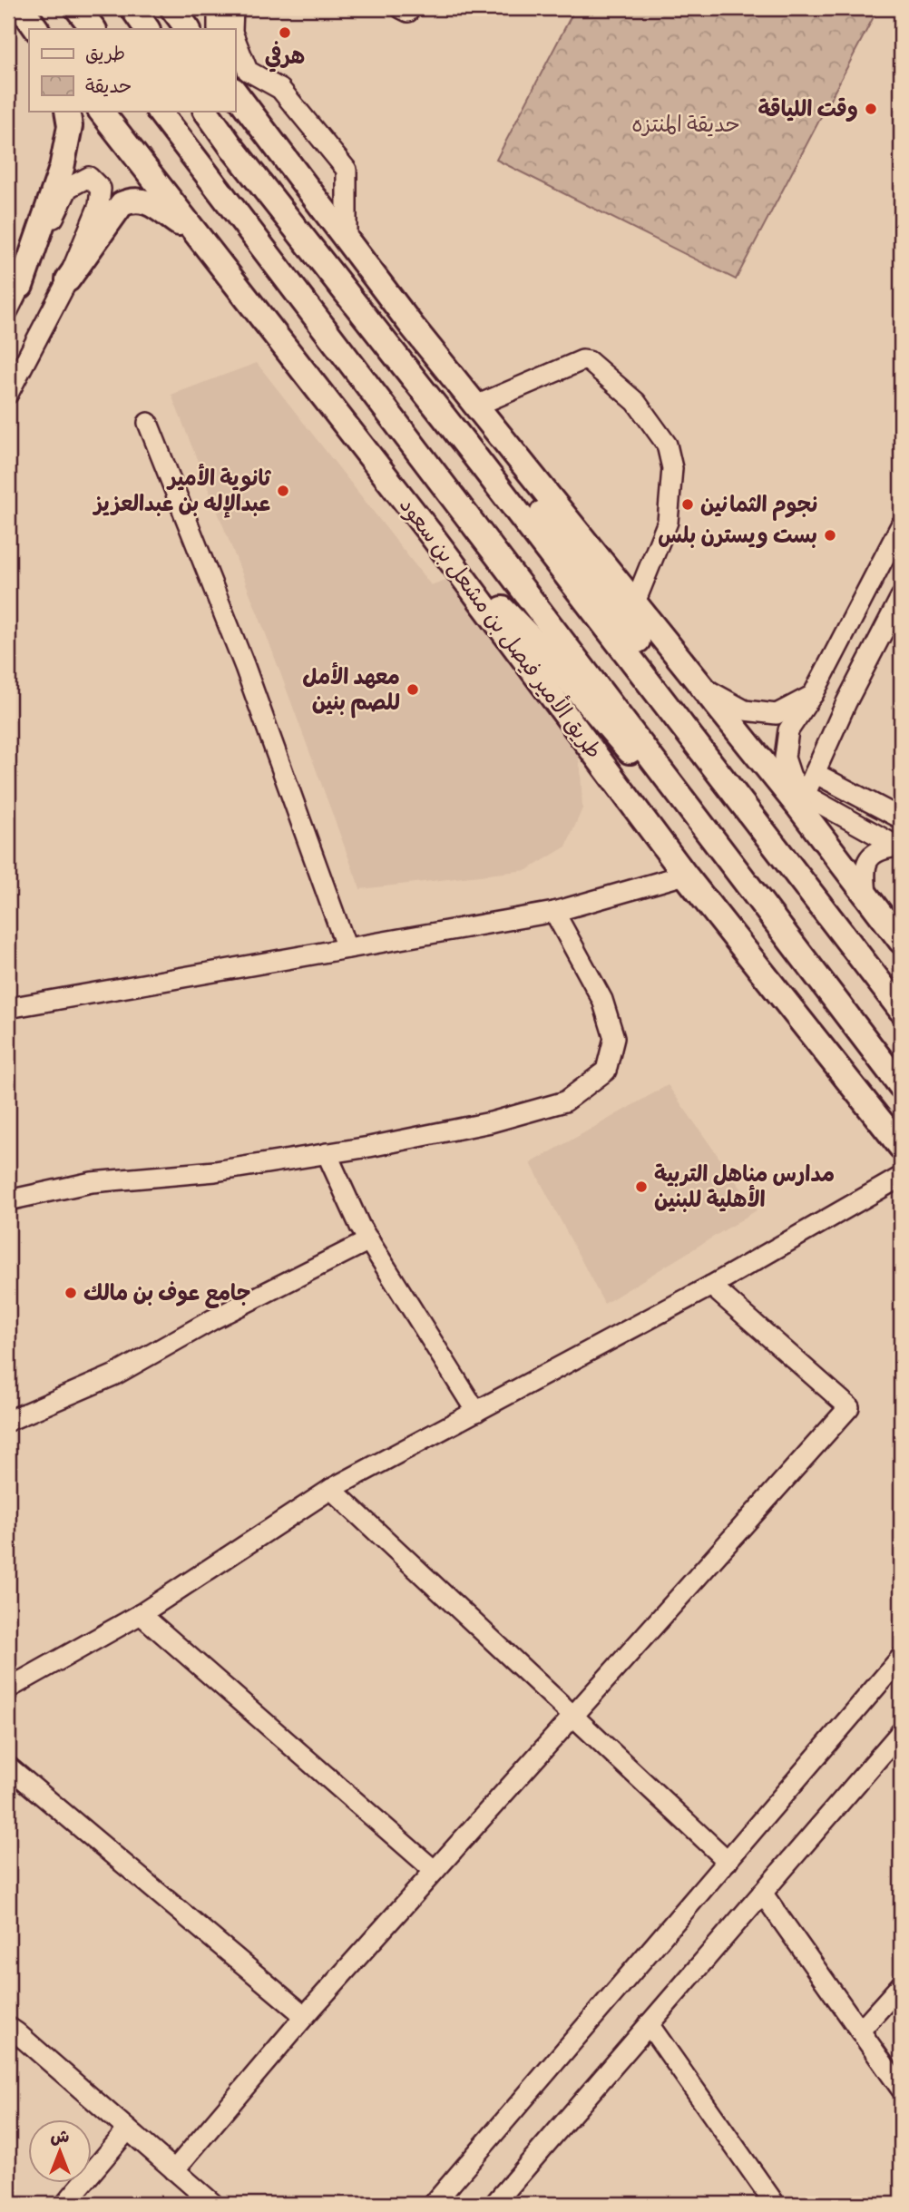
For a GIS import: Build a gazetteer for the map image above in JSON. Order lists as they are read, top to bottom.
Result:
{
  "streets": {
    "main road": ["طريق الأمير فيصل بن مشعل بن سعود"]
  },
  "parks": ["حديقة المنتزه"],
  "places": [
    "هرفي",
    "وقت اللياقة",
    "ثانوية الأمير عبدالإله بن عبدالعزيز",
    "نجوم الثمانين",
    "بست ويسترن بلس",
    "معهد الأمل للصم بنين",
    "مدارس مناهل التربية الأهلية للبنين",
    "جامع عوف بن مالك"
  ],
  "legend": ["طريق", "حديقة"],
  "north": "top"
}
